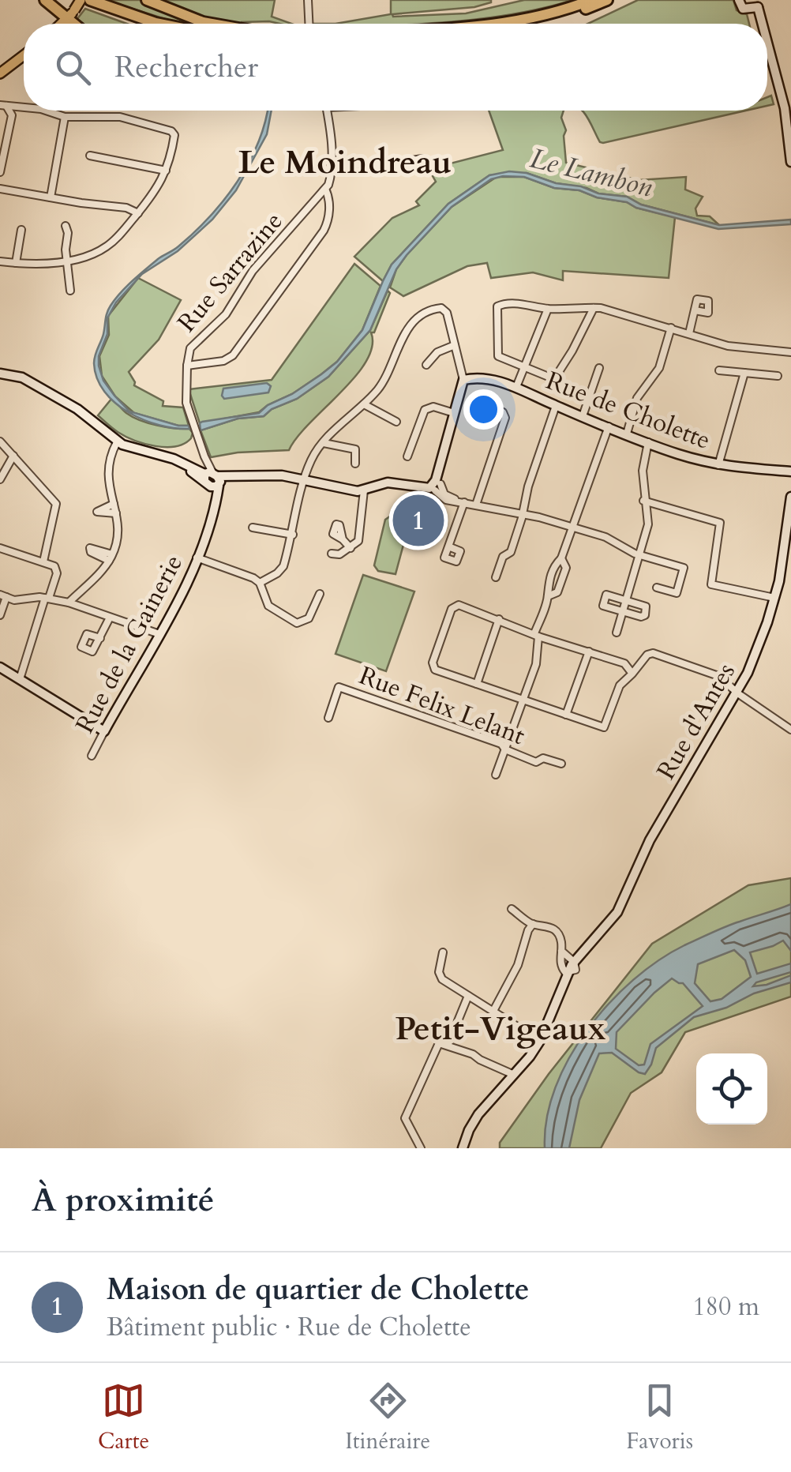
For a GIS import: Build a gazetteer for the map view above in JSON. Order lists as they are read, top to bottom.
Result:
{
  "streets": {
    "street": [
      "Rue Sarrazine",
      "Rue de Cholette",
      "Rue de la Gainerie",
      "Rue Felix Lelant",
      "Rue d'Antes"
    ]
  },
  "crossings": [
    ["Rue Sarrazine", "Rue de la Gainerie"]
  ],
  "districts": ["Le Moindreau", "Petit-Vigeaux"],
  "water": ["Le Lambon"],
  "page": {
    "search": "Rechercher",
    "pins": "1",
    "heading": "À proximité",
    "list": [
      {
        "mark": "1",
        "name": "Maison de quartier de Cholette",
        "note": "Bâtiment public · Rue de Cholette",
        "value": "180 m"
      }
    ],
    "nav": ["Carte", "Itinéraire", "Favoris"]
  }
}
